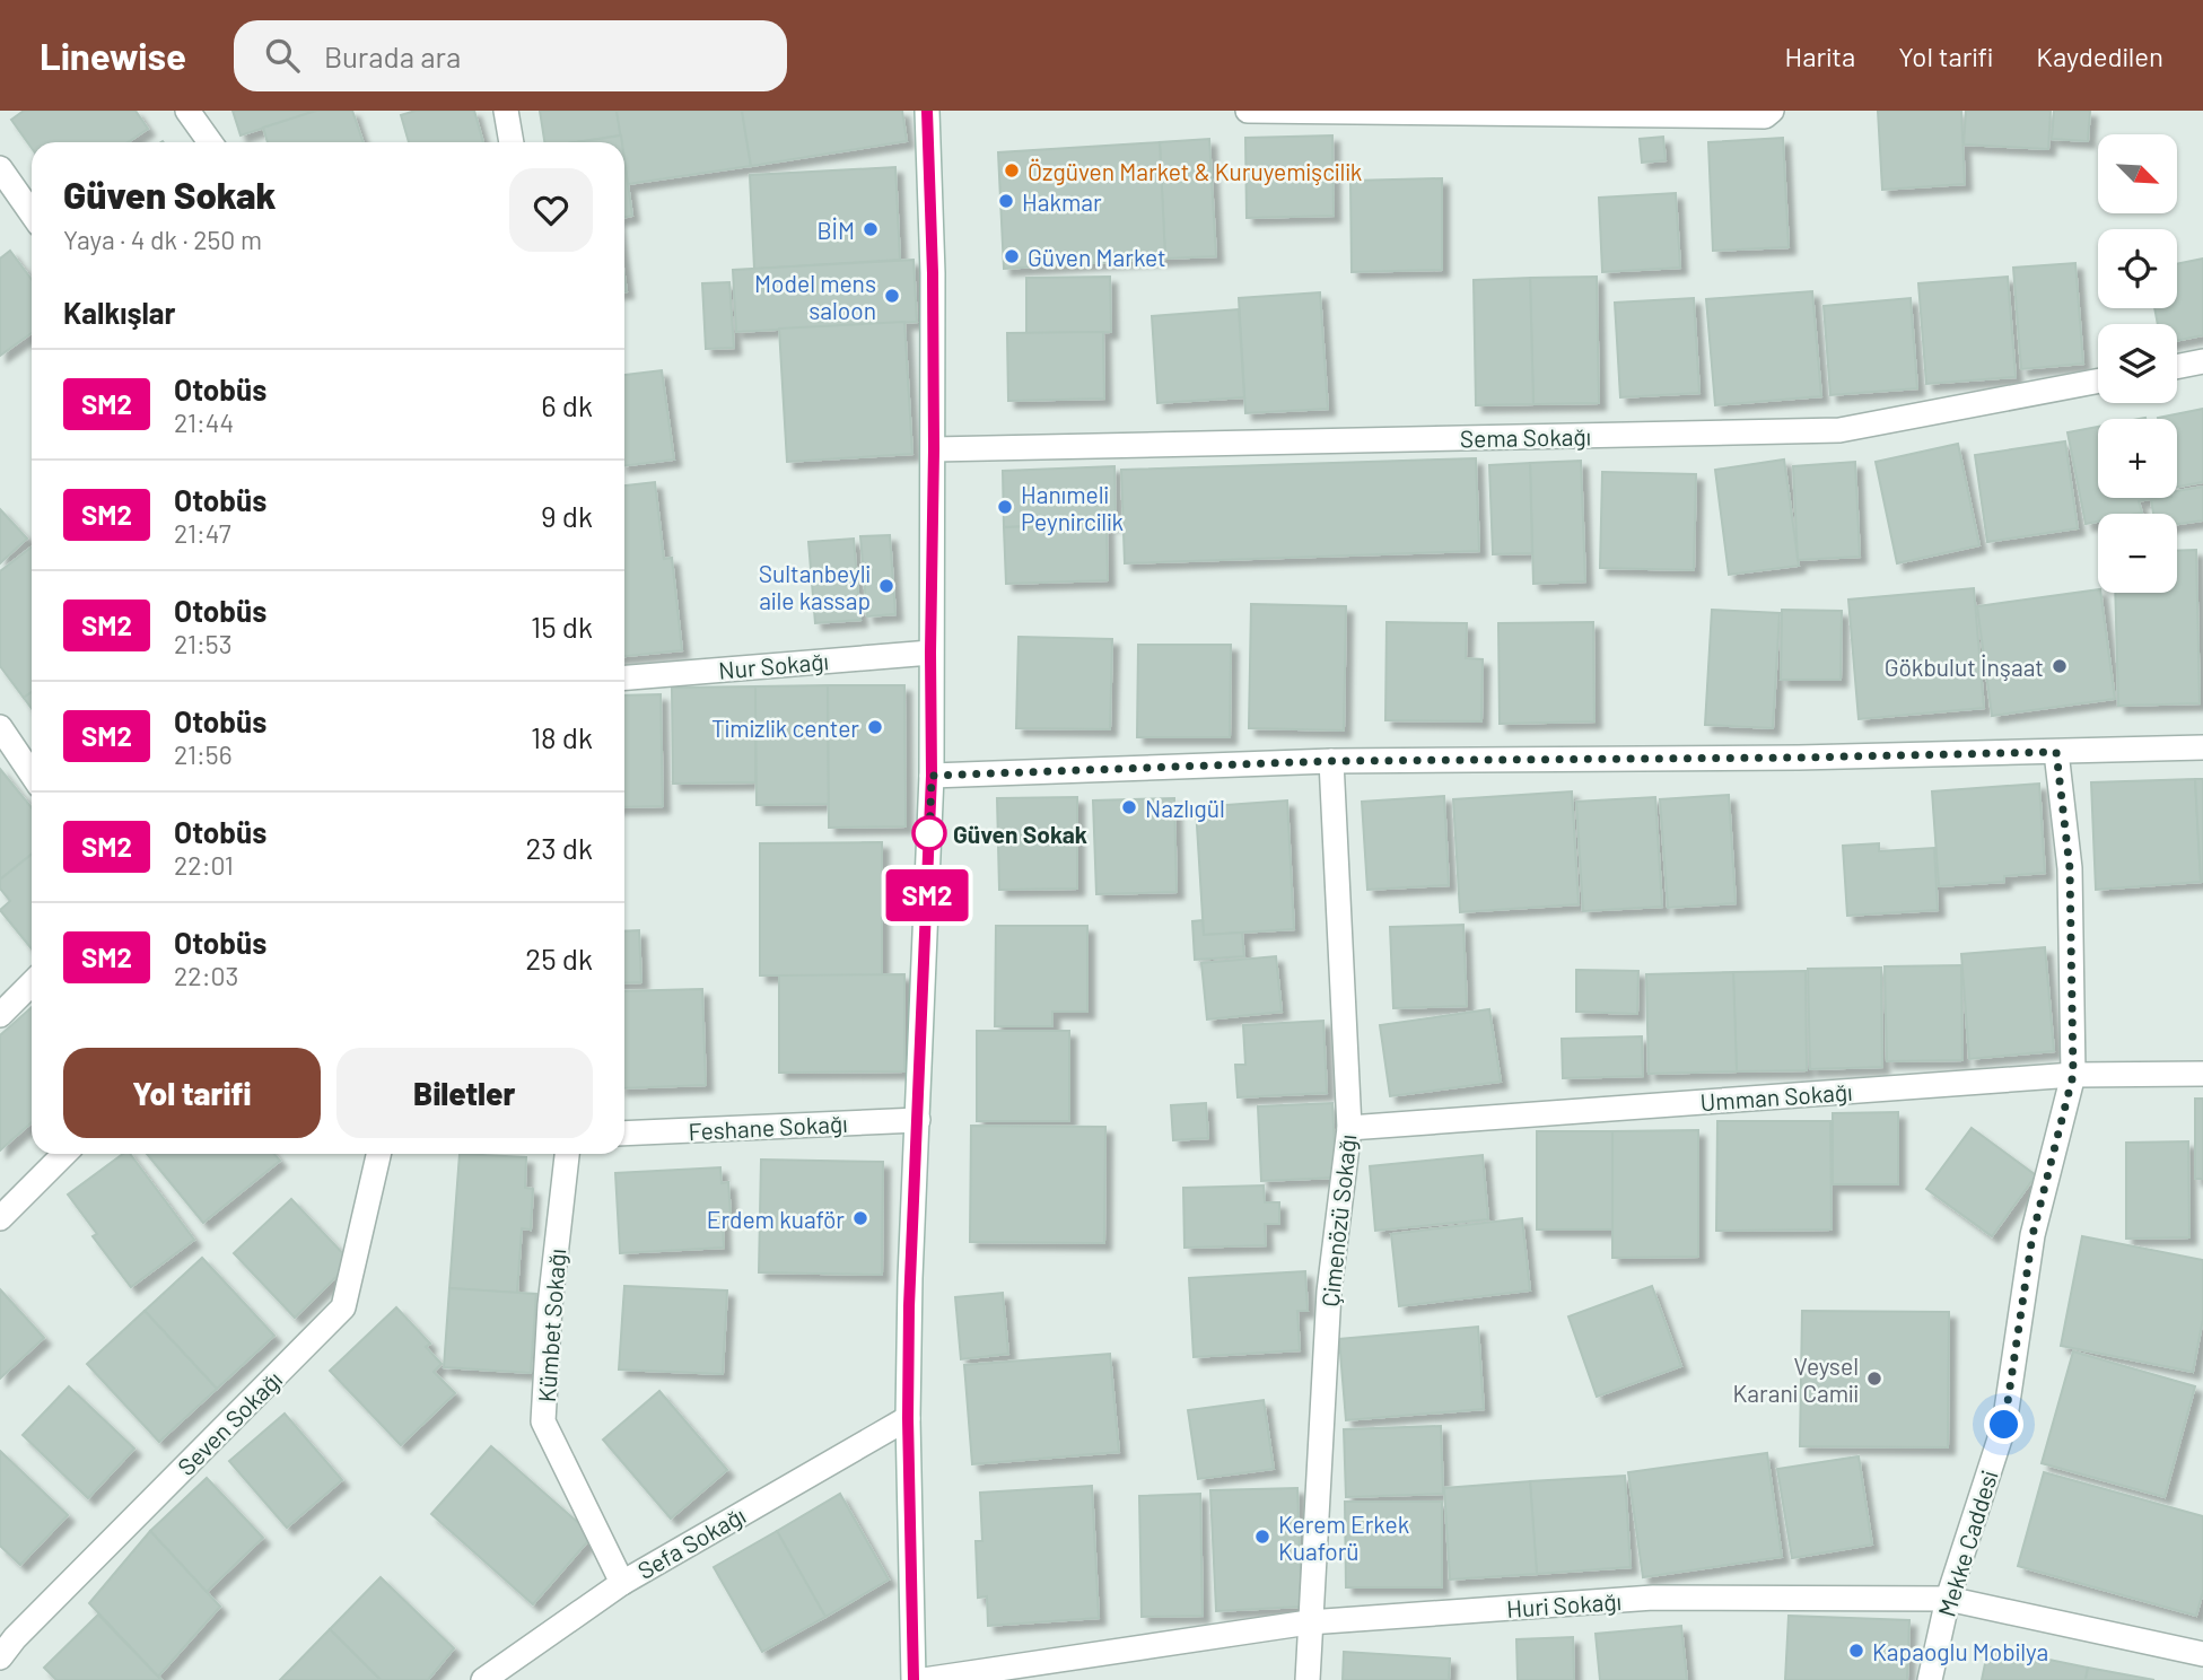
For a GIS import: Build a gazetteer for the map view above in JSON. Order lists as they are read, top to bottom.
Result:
{
  "streets": {
    "street": [
      "Sema Sokağı",
      "Nur Sokağı",
      "Umman Sokağı",
      "Feshane Sokağı",
      "Çimenözü Sokağı",
      "Kümbet Sokağı",
      "Seven Sokağı",
      "Sefa Sokağı",
      "Mekke Caddesi",
      "Huri Sokağı"
    ]
  },
  "crossings": [
    ["Umman Sokağı", "Çimenözü Sokağı"],
    ["Umman Sokağı", "Mekke Caddesi"],
    ["Çimenözü Sokağı", "Huri Sokağı"],
    ["Kümbet Sokağı", "Sefa Sokağı"],
    ["Mekke Caddesi", "Huri Sokağı"]
  ],
  "places": [
    "Özgüven Market & Kuruyemişcilik",
    "Hakmar",
    "BİM",
    "Güven Market",
    "Model mens saloon",
    "Hanımeli Peynircilik",
    "Sultanbeyli aile kassap",
    "Gökbulut İnşaat",
    "Timizlik center",
    "Nazlıgül",
    "Güven Sokak",
    "Erdem kuaför",
    "Veysel Karani Camii",
    "Kerem Erkek Kuaforü",
    "Kapaoglu Mobilya"
  ],
  "lines": ["bus line SM2"],
  "north": "bottom right",
  "page": {
    "header": "Linewise",
    "search": "Burada ara",
    "nav": ["Harita", "Yol tarifi", "Kaydedilen"],
    "on_map": "SM2",
    "map_buttons": ["+", "−"],
    "heading": [
      ["Güven Sokak", "Yaya · 4 dk · 250 m"],
      "Kalkışlar"
    ],
    "list": [
      {
        "mark": "SM2",
        "name": "Otobüs",
        "note": "21:44",
        "value": "6 dk"
      },
      {
        "mark": "SM2",
        "name": "Otobüs",
        "note": "21:47",
        "value": "9 dk"
      },
      {
        "mark": "SM2",
        "name": "Otobüs",
        "note": "21:53",
        "value": "15 dk"
      },
      {
        "mark": "SM2",
        "name": "Otobüs",
        "note": "21:56",
        "value": "18 dk"
      },
      {
        "mark": "SM2",
        "name": "Otobüs",
        "note": "22:01",
        "value": "23 dk"
      },
      {
        "mark": "SM2",
        "name": "Otobüs",
        "note": "22:03",
        "value": "25 dk"
      }
    ],
    "buttons": ["Yol tarifi", "Biletler"]
  }
}
